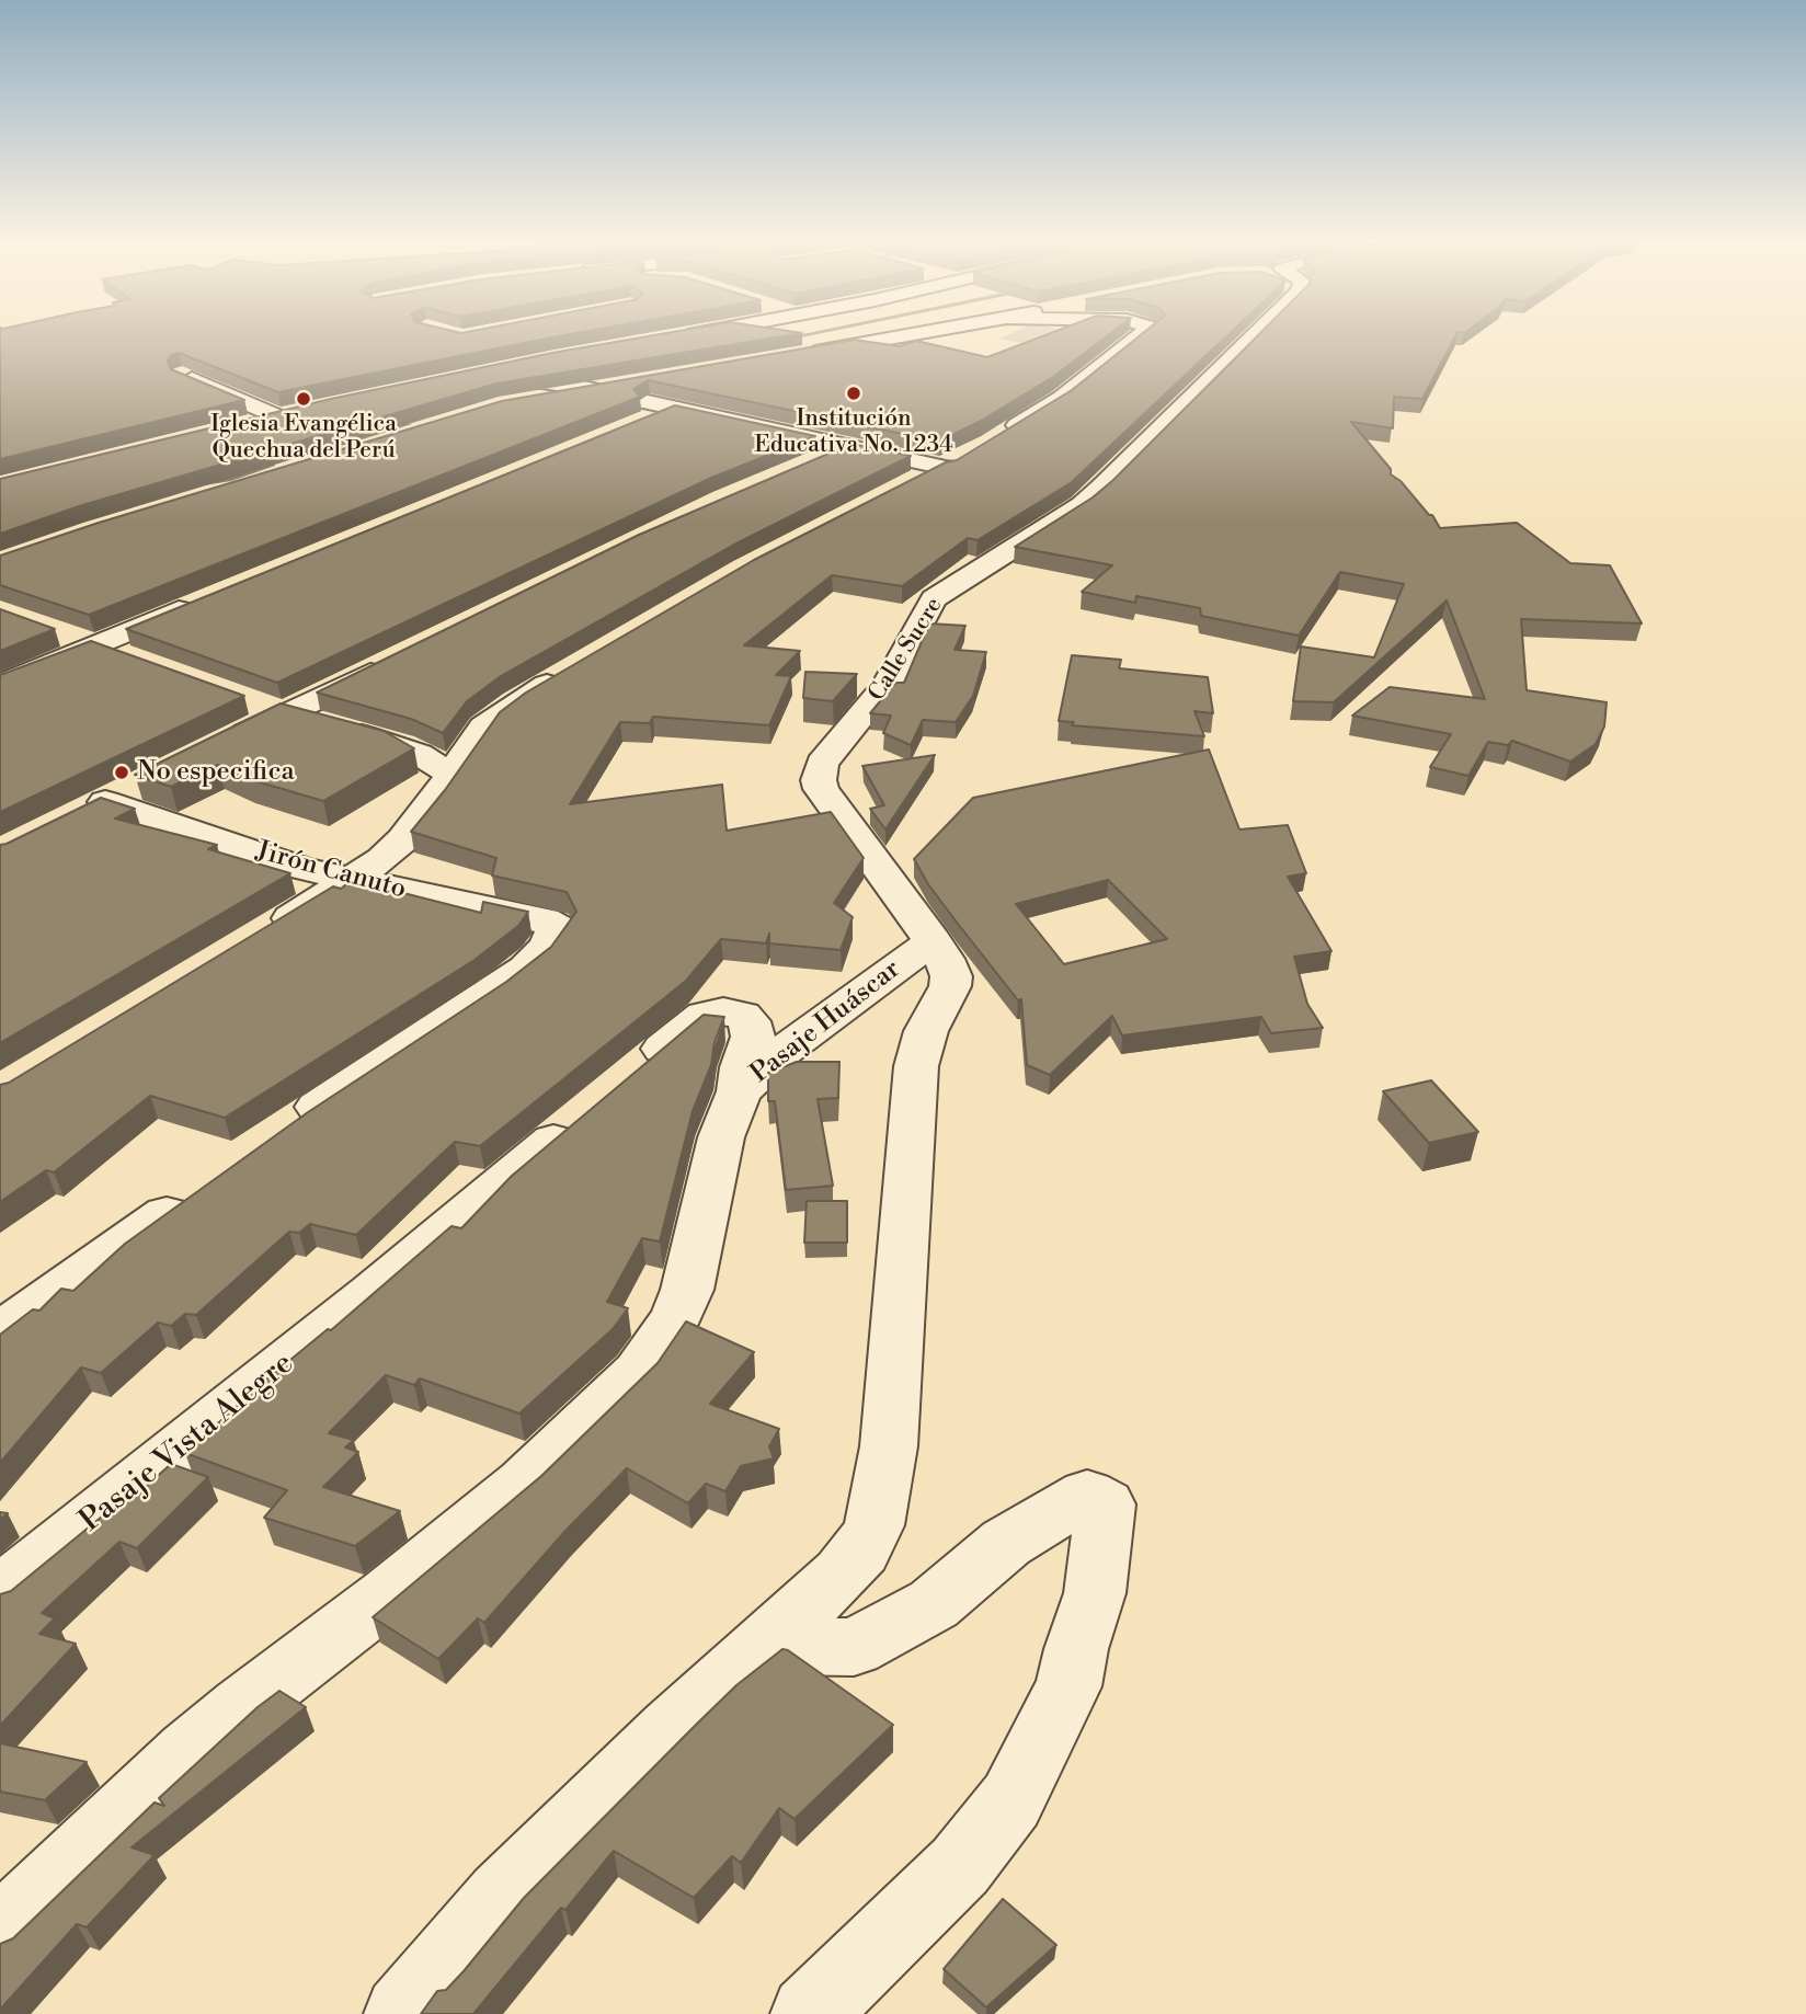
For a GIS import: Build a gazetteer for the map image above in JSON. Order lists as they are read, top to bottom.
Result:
{
  "streets": {
    "street": [
      "Calle Sucre",
      "Jirón Canuto",
      "Pasaje Huáscar",
      "Pasaje Vista Alegre"
    ]
  },
  "crossings": [
    ["Calle Sucre", "Pasaje Huáscar"],
    ["Pasaje Huáscar", "Pasaje Vista Alegre"]
  ],
  "places": ["Institución Educativa No. 1234", "Iglesia Evangélica Quechua del Perú", "No especifica"]
}
